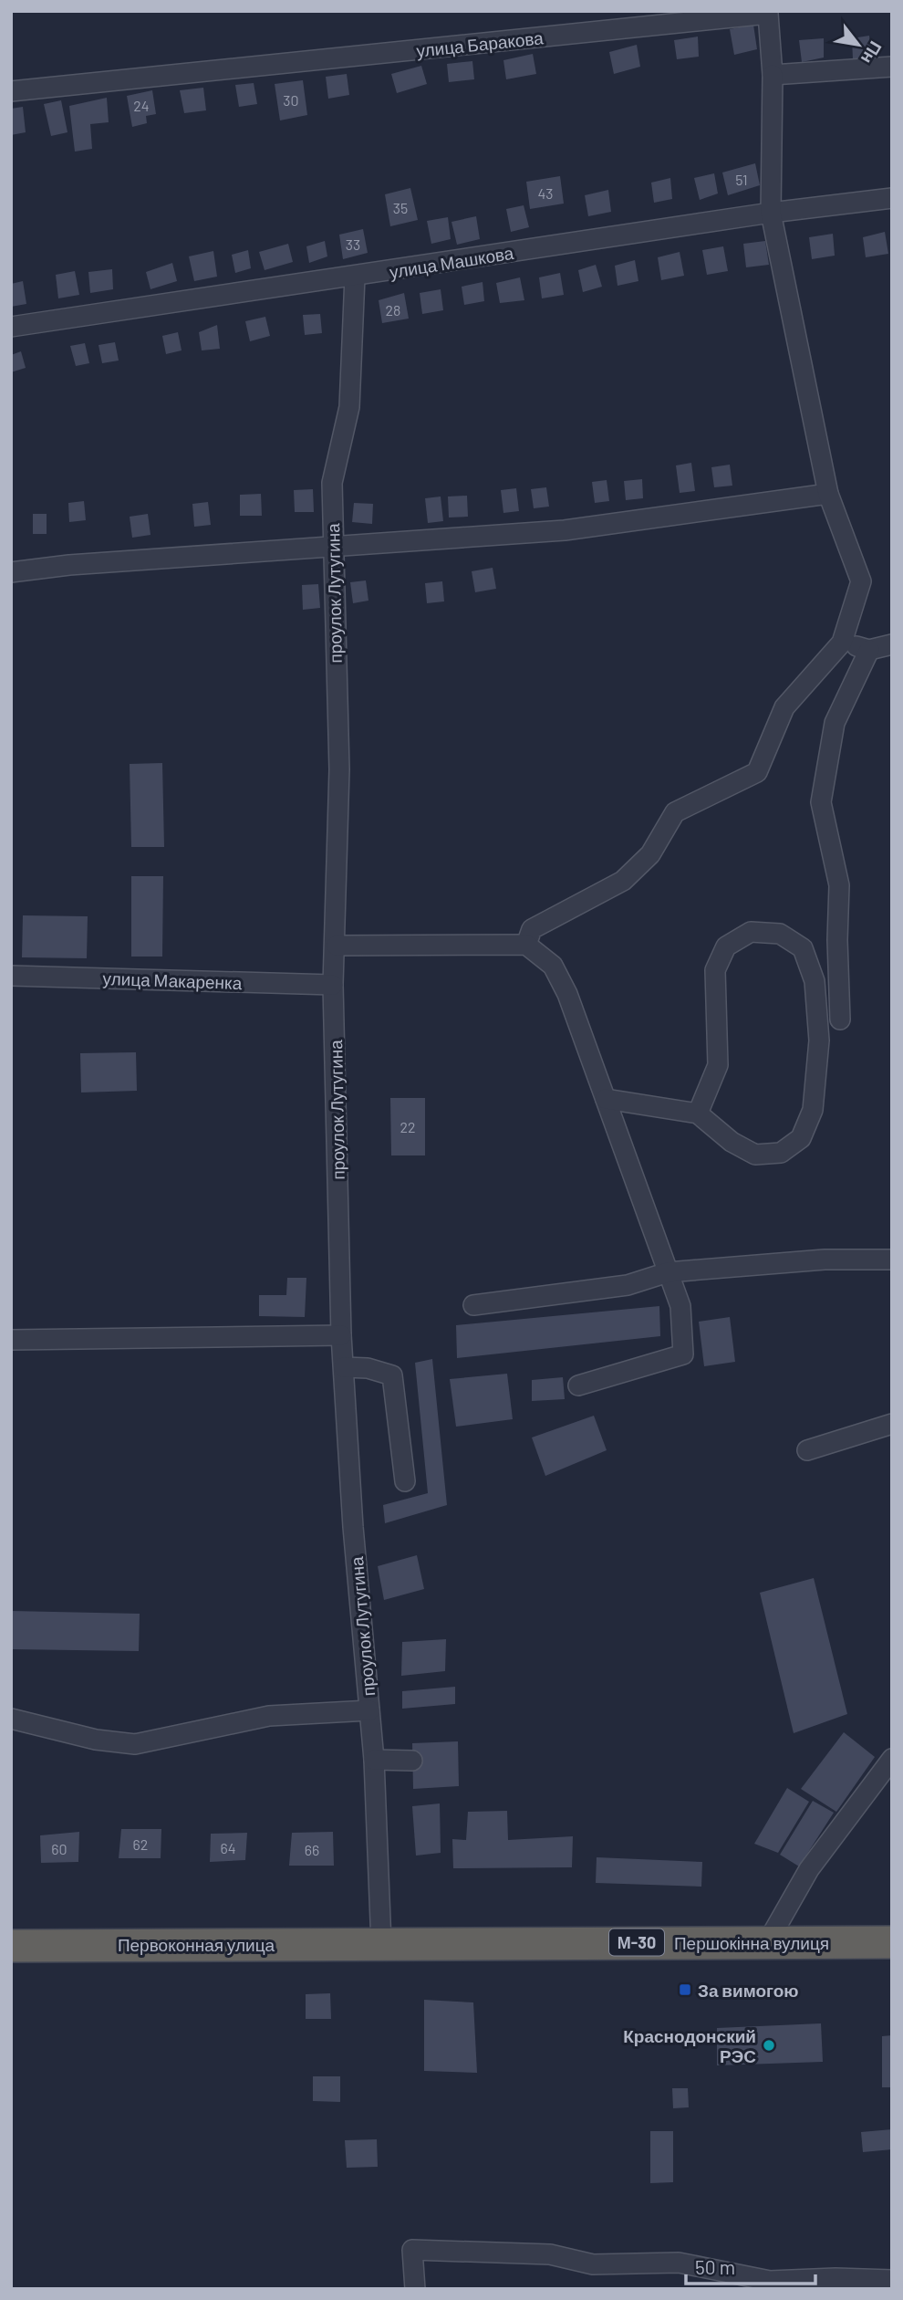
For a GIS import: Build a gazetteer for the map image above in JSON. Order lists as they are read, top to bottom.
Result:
{
  "streets": {
    "highway": ["М-30", "Першокінна вулиця", "Первоконная улица"],
    "street": [
      "улица Баракова",
      "улица Машкова",
      "проулок Лутугина",
      "улица Макаренка"
    ]
  },
  "crossings": [
    ["улица Баракова", "улица Машкова"],
    ["улица Машкова", "проулок Лутугина"],
    ["проулок Лутугина", "улица Макаренка"],
    ["проулок Лутугина", "Першокінна вулиця"],
    ["проулок Лутугина", "Первоконная улица"],
    ["Першокінна вулиця", "Первоконная улица"]
  ],
  "places": {
    "transit": ["За вимогою"],
    "other": ["Краснодонский РЭС"]
  },
  "house_numbers": [
    "30",
    "24",
    "51",
    "43",
    "35",
    "33",
    "28",
    "22",
    "62",
    "64",
    "60",
    "66"
  ],
  "scale_bar": "50 m",
  "north": "bottom right"
}
